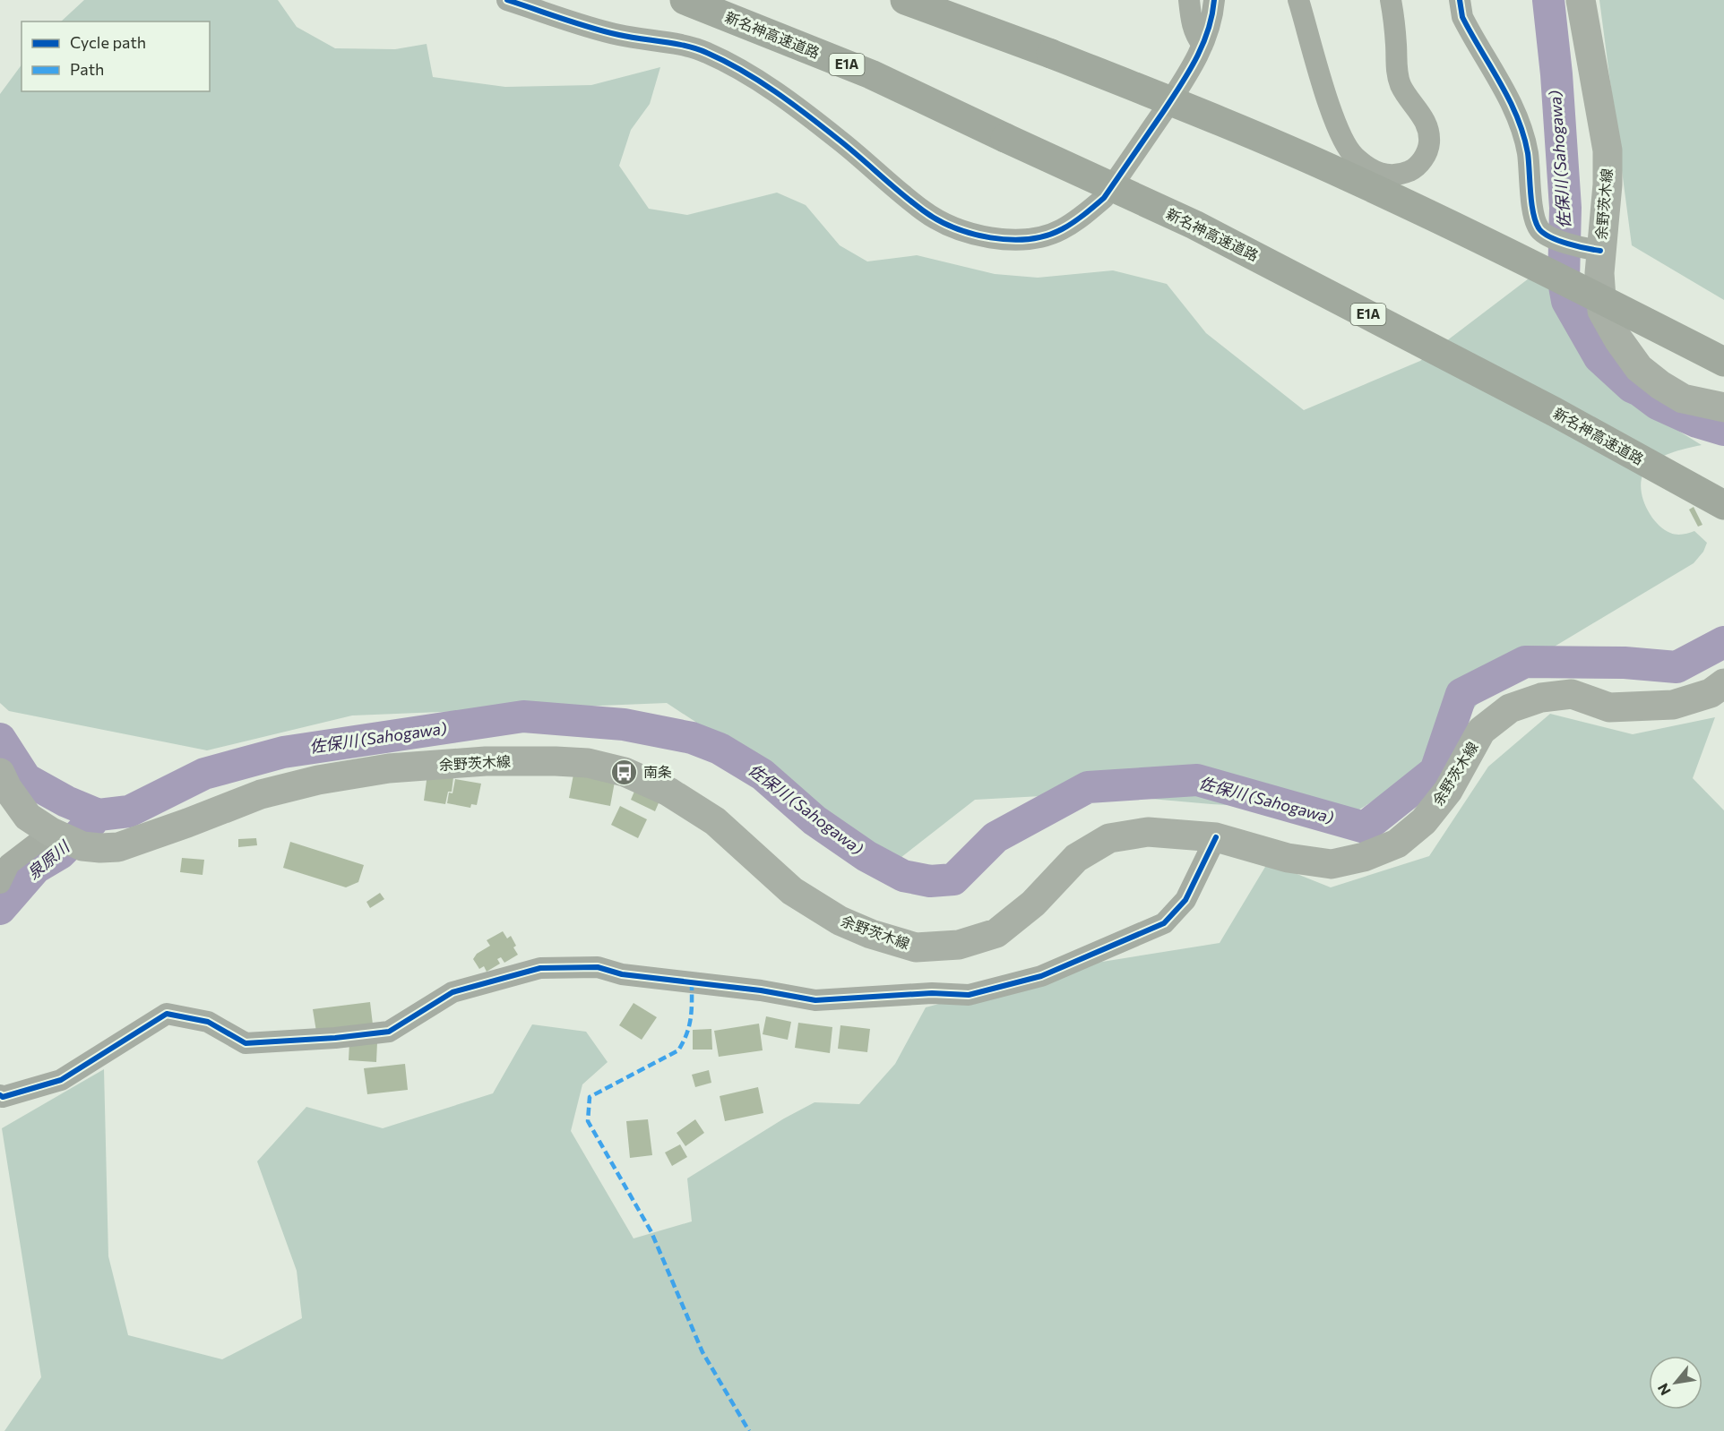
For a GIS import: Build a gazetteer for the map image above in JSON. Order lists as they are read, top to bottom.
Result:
{
  "streets": {
    "highway": ["新名神高速道路", "E1A"],
    "main road": ["余野茨木線"]
  },
  "water": ["佐保川 (Sahogawa)", "泉原川"],
  "places": {
    "bus stop": ["南条"]
  },
  "legend": ["Cycle path", "Path"],
  "north": "bottom left"
}
